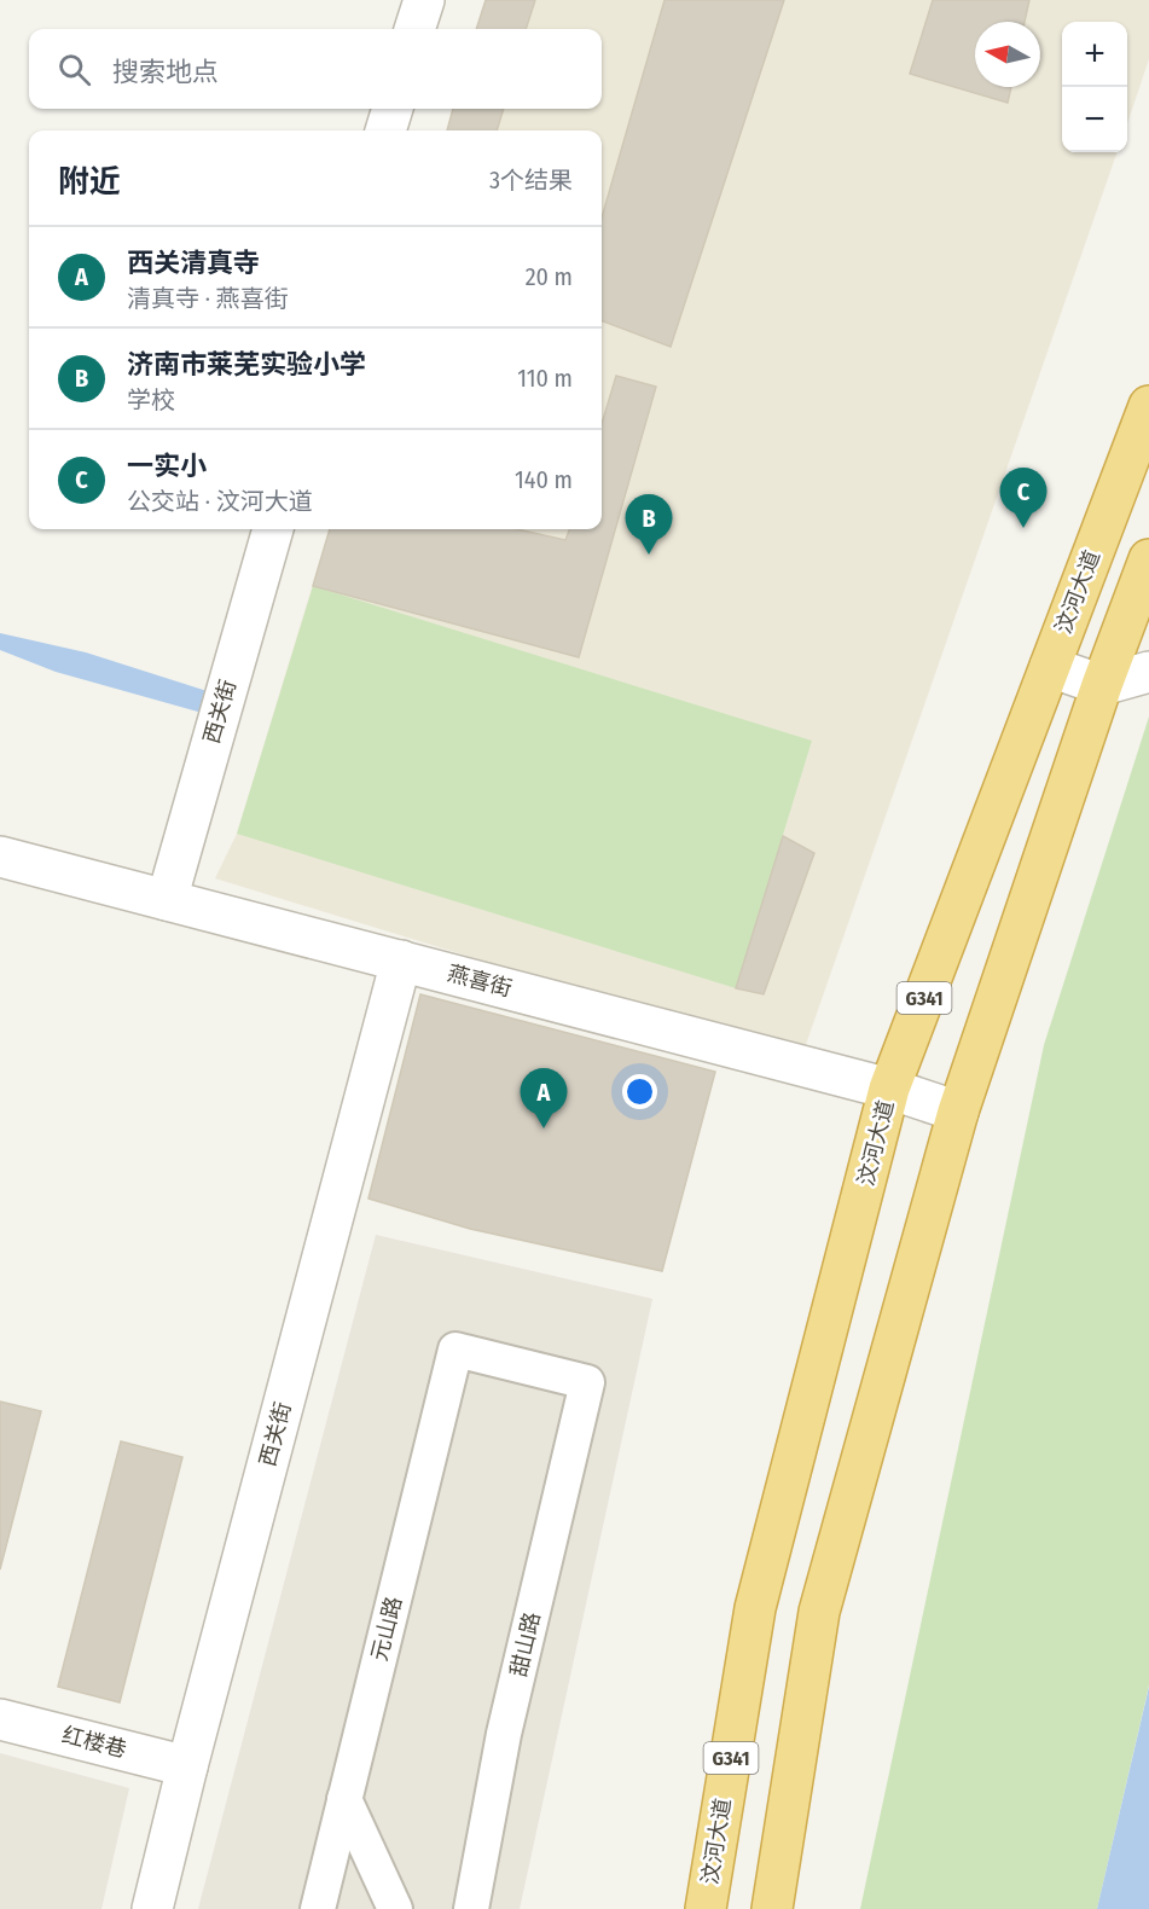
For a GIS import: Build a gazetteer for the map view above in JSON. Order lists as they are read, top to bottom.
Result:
{
  "streets": {
    "highway": ["汶河大道", "G341"],
    "street": [
      "西关街",
      "燕喜街",
      "元山路",
      "甜山路",
      "红楼巷"
    ]
  },
  "crossings": [
    ["汶河大道", "燕喜街"],
    ["西关街", "燕喜街"],
    ["西关街", "红楼巷"],
    ["元山路", "甜山路"]
  ],
  "north": "left",
  "page": {
    "map_buttons": ["+", "−"],
    "search": "搜索地点",
    "heading": ["附近", "3个结果"],
    "list": [
      {
        "mark": "A",
        "name": "西关清真寺",
        "note": "清真寺 · 燕喜街",
        "value": "20 m"
      },
      {
        "mark": "B",
        "name": "济南市莱芜实验小学",
        "note": "学校",
        "value": "110 m"
      },
      {
        "mark": "C",
        "name": "一实小",
        "note": "公交站 · 汶河大道",
        "value": "140 m"
      }
    ],
    "pins": ["C", "B", "A"]
  }
}
